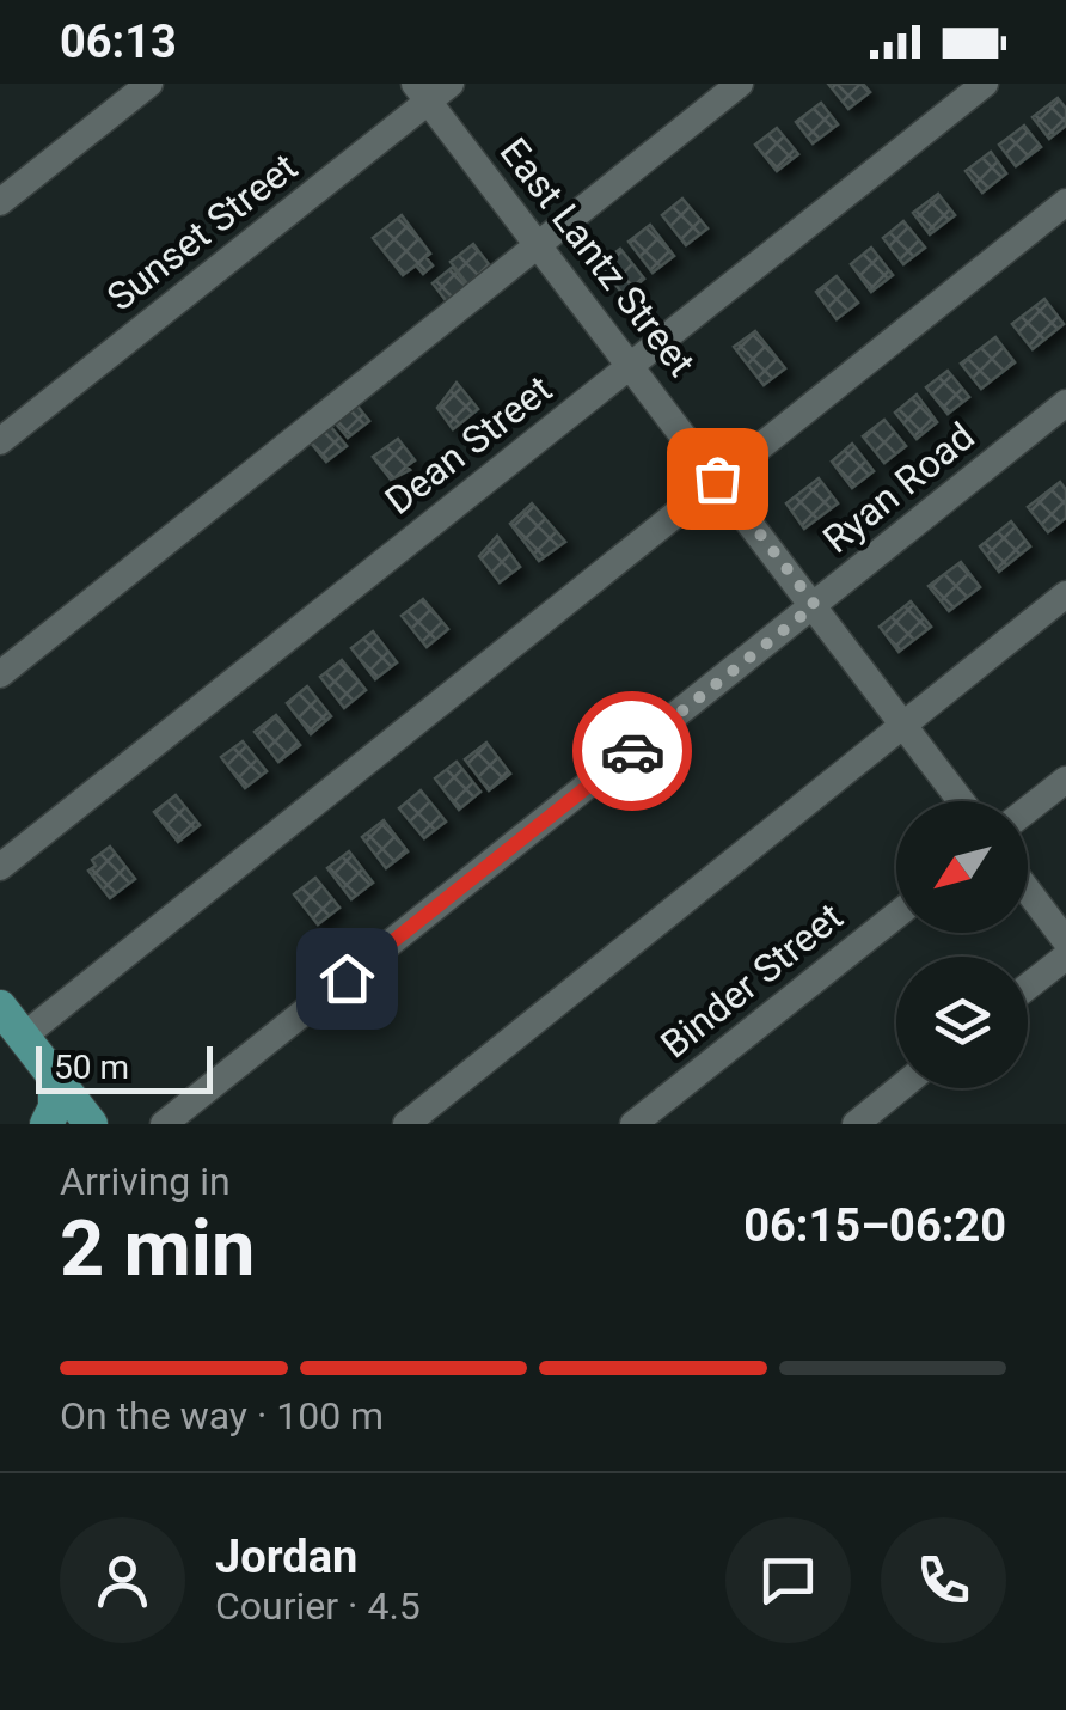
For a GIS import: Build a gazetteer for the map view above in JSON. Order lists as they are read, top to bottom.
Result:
{
  "streets": {
    "street": [
      "Sunset Street",
      "East Lantz Street",
      "Dean Street",
      "Ryan Road",
      "Binder Street"
    ]
  },
  "crossings": [
    ["Sunset Street", "East Lantz Street"],
    ["East Lantz Street", "Dean Street"],
    ["East Lantz Street", "Ryan Road"]
  ],
  "scale_bar": "50 m",
  "north": "bottom left",
  "page": {
    "status": "06:13",
    "scale": "50 m",
    "heading": ["2 min", "Arriving in", "06:15–06:20"],
    "panel": ["Jordan", "Courier · 4.5"],
    "bar": "On the way · 100 m"
  }
}
